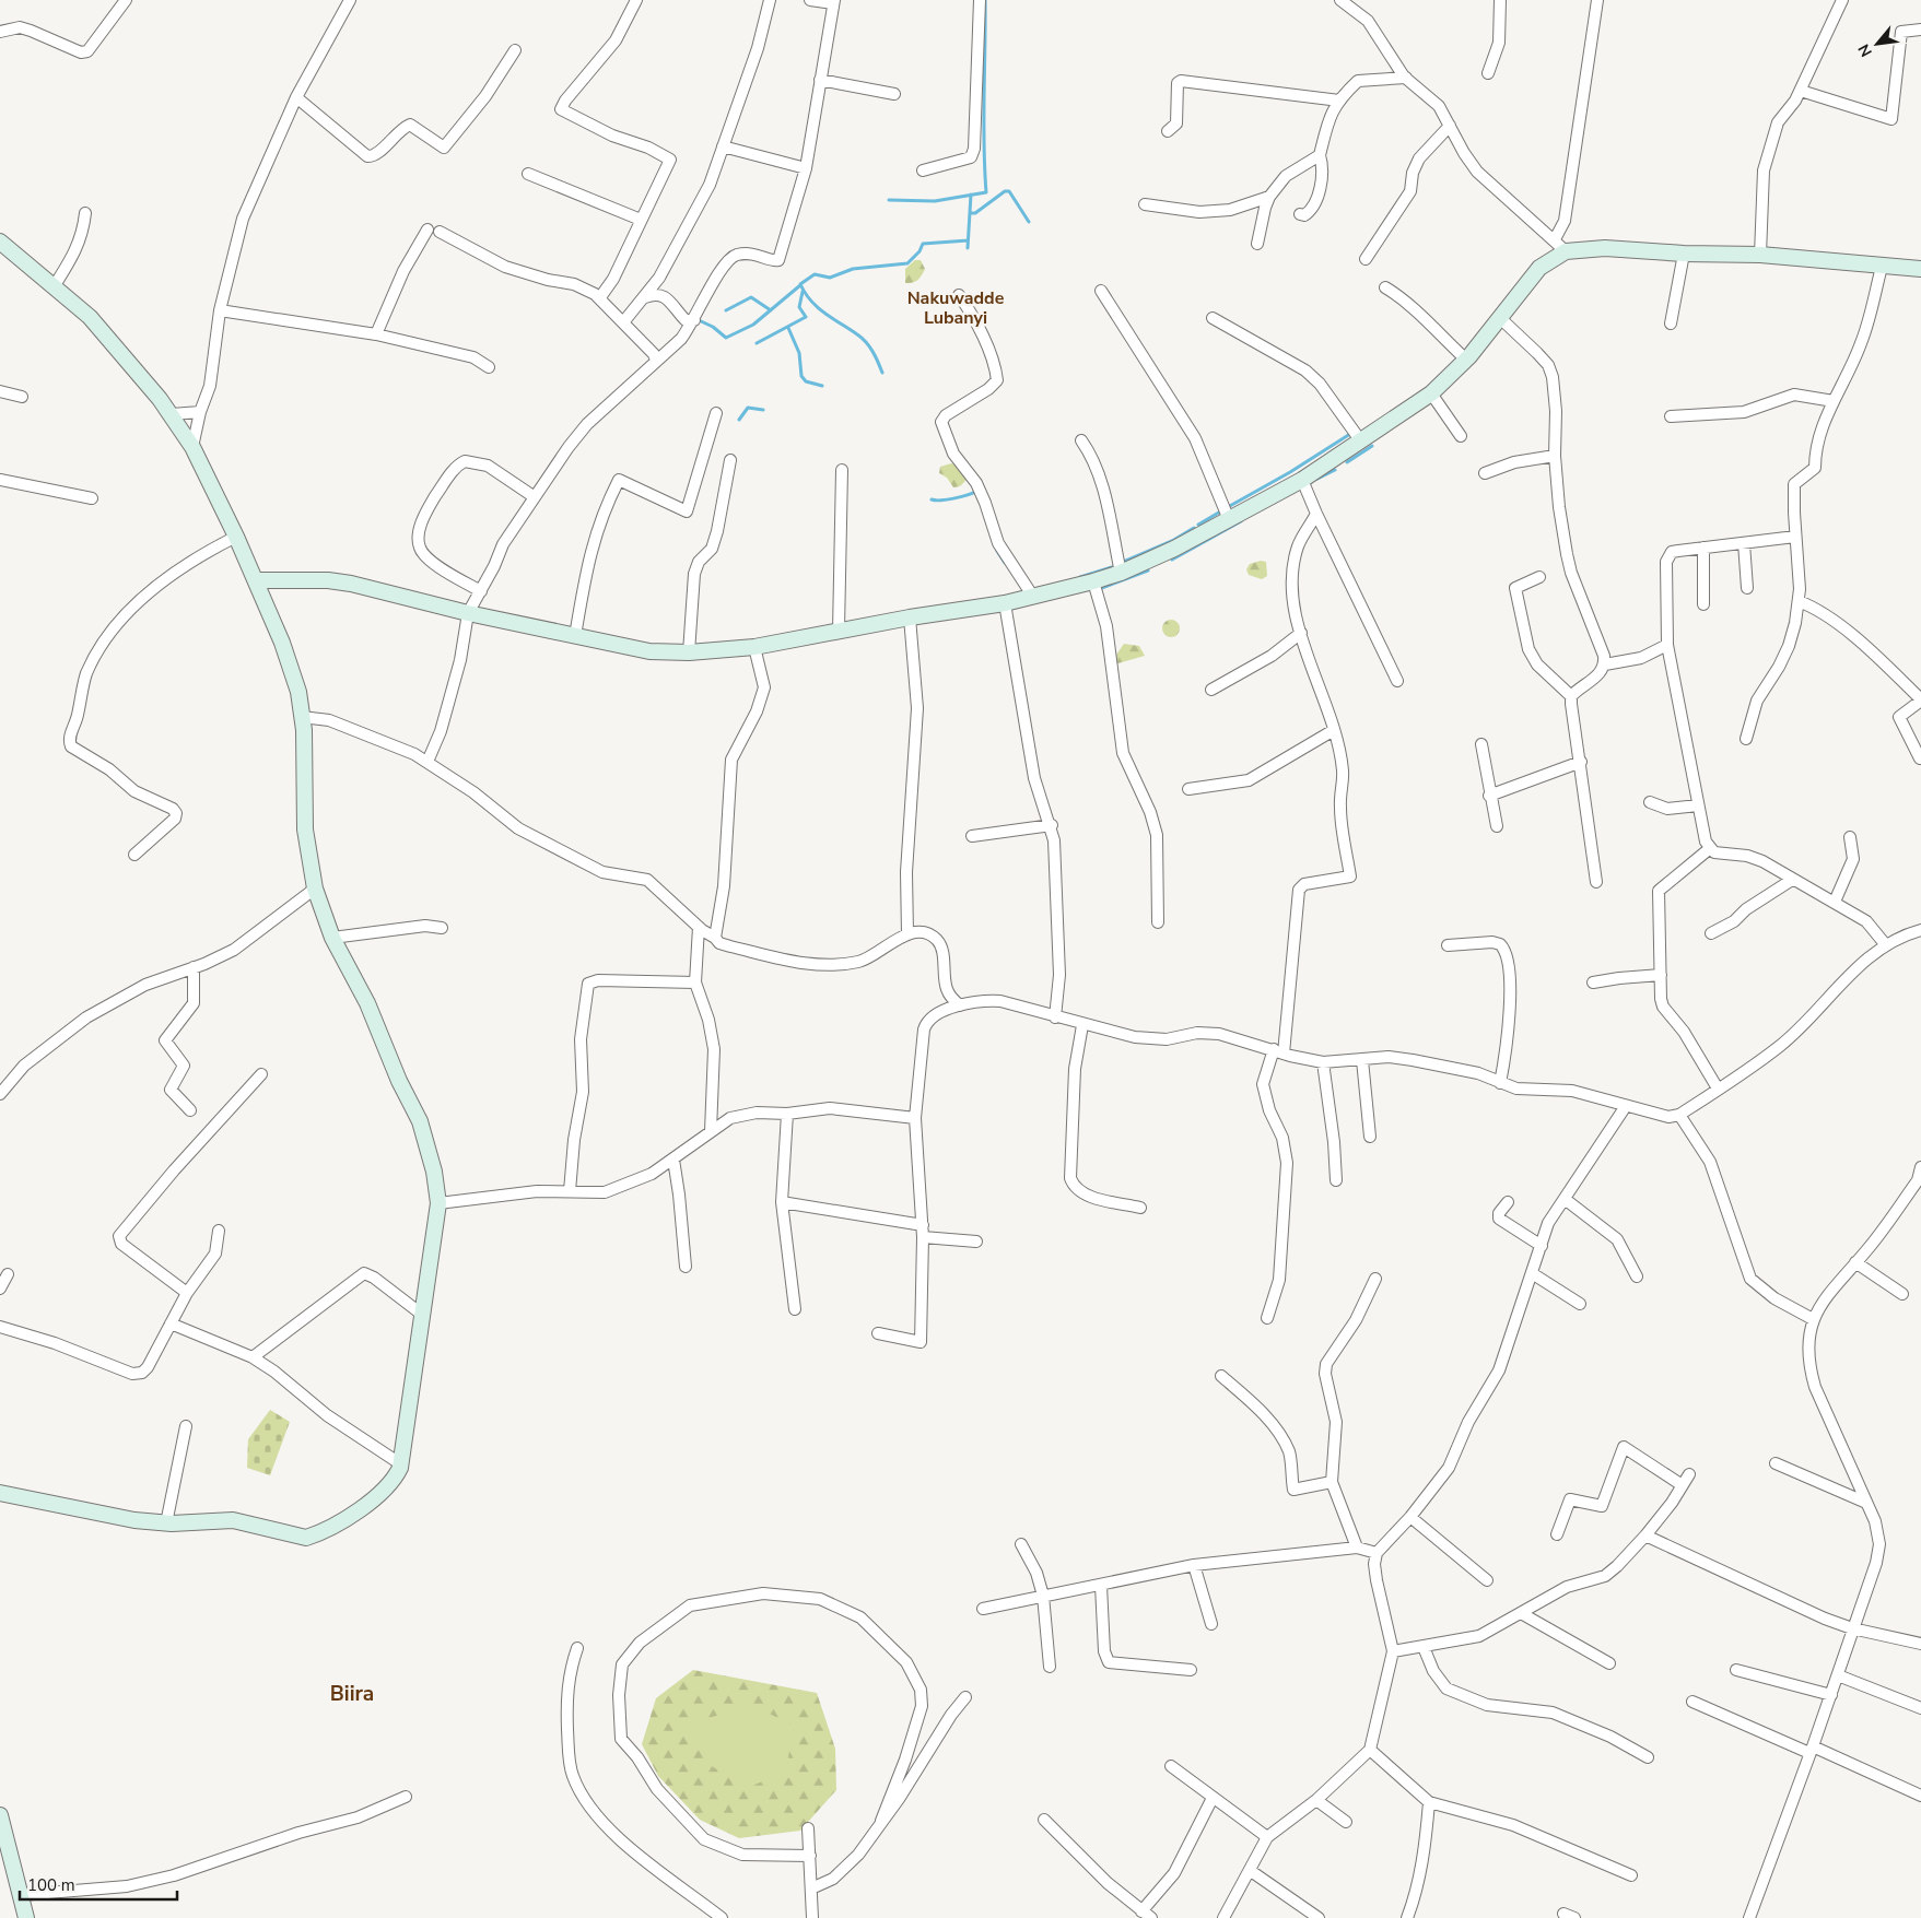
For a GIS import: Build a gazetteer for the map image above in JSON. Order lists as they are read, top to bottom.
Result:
{
  "districts": ["Nakuwadde Lubanyi", "Biira"],
  "scale_bar": "100 m",
  "north": "bottom left"
}
